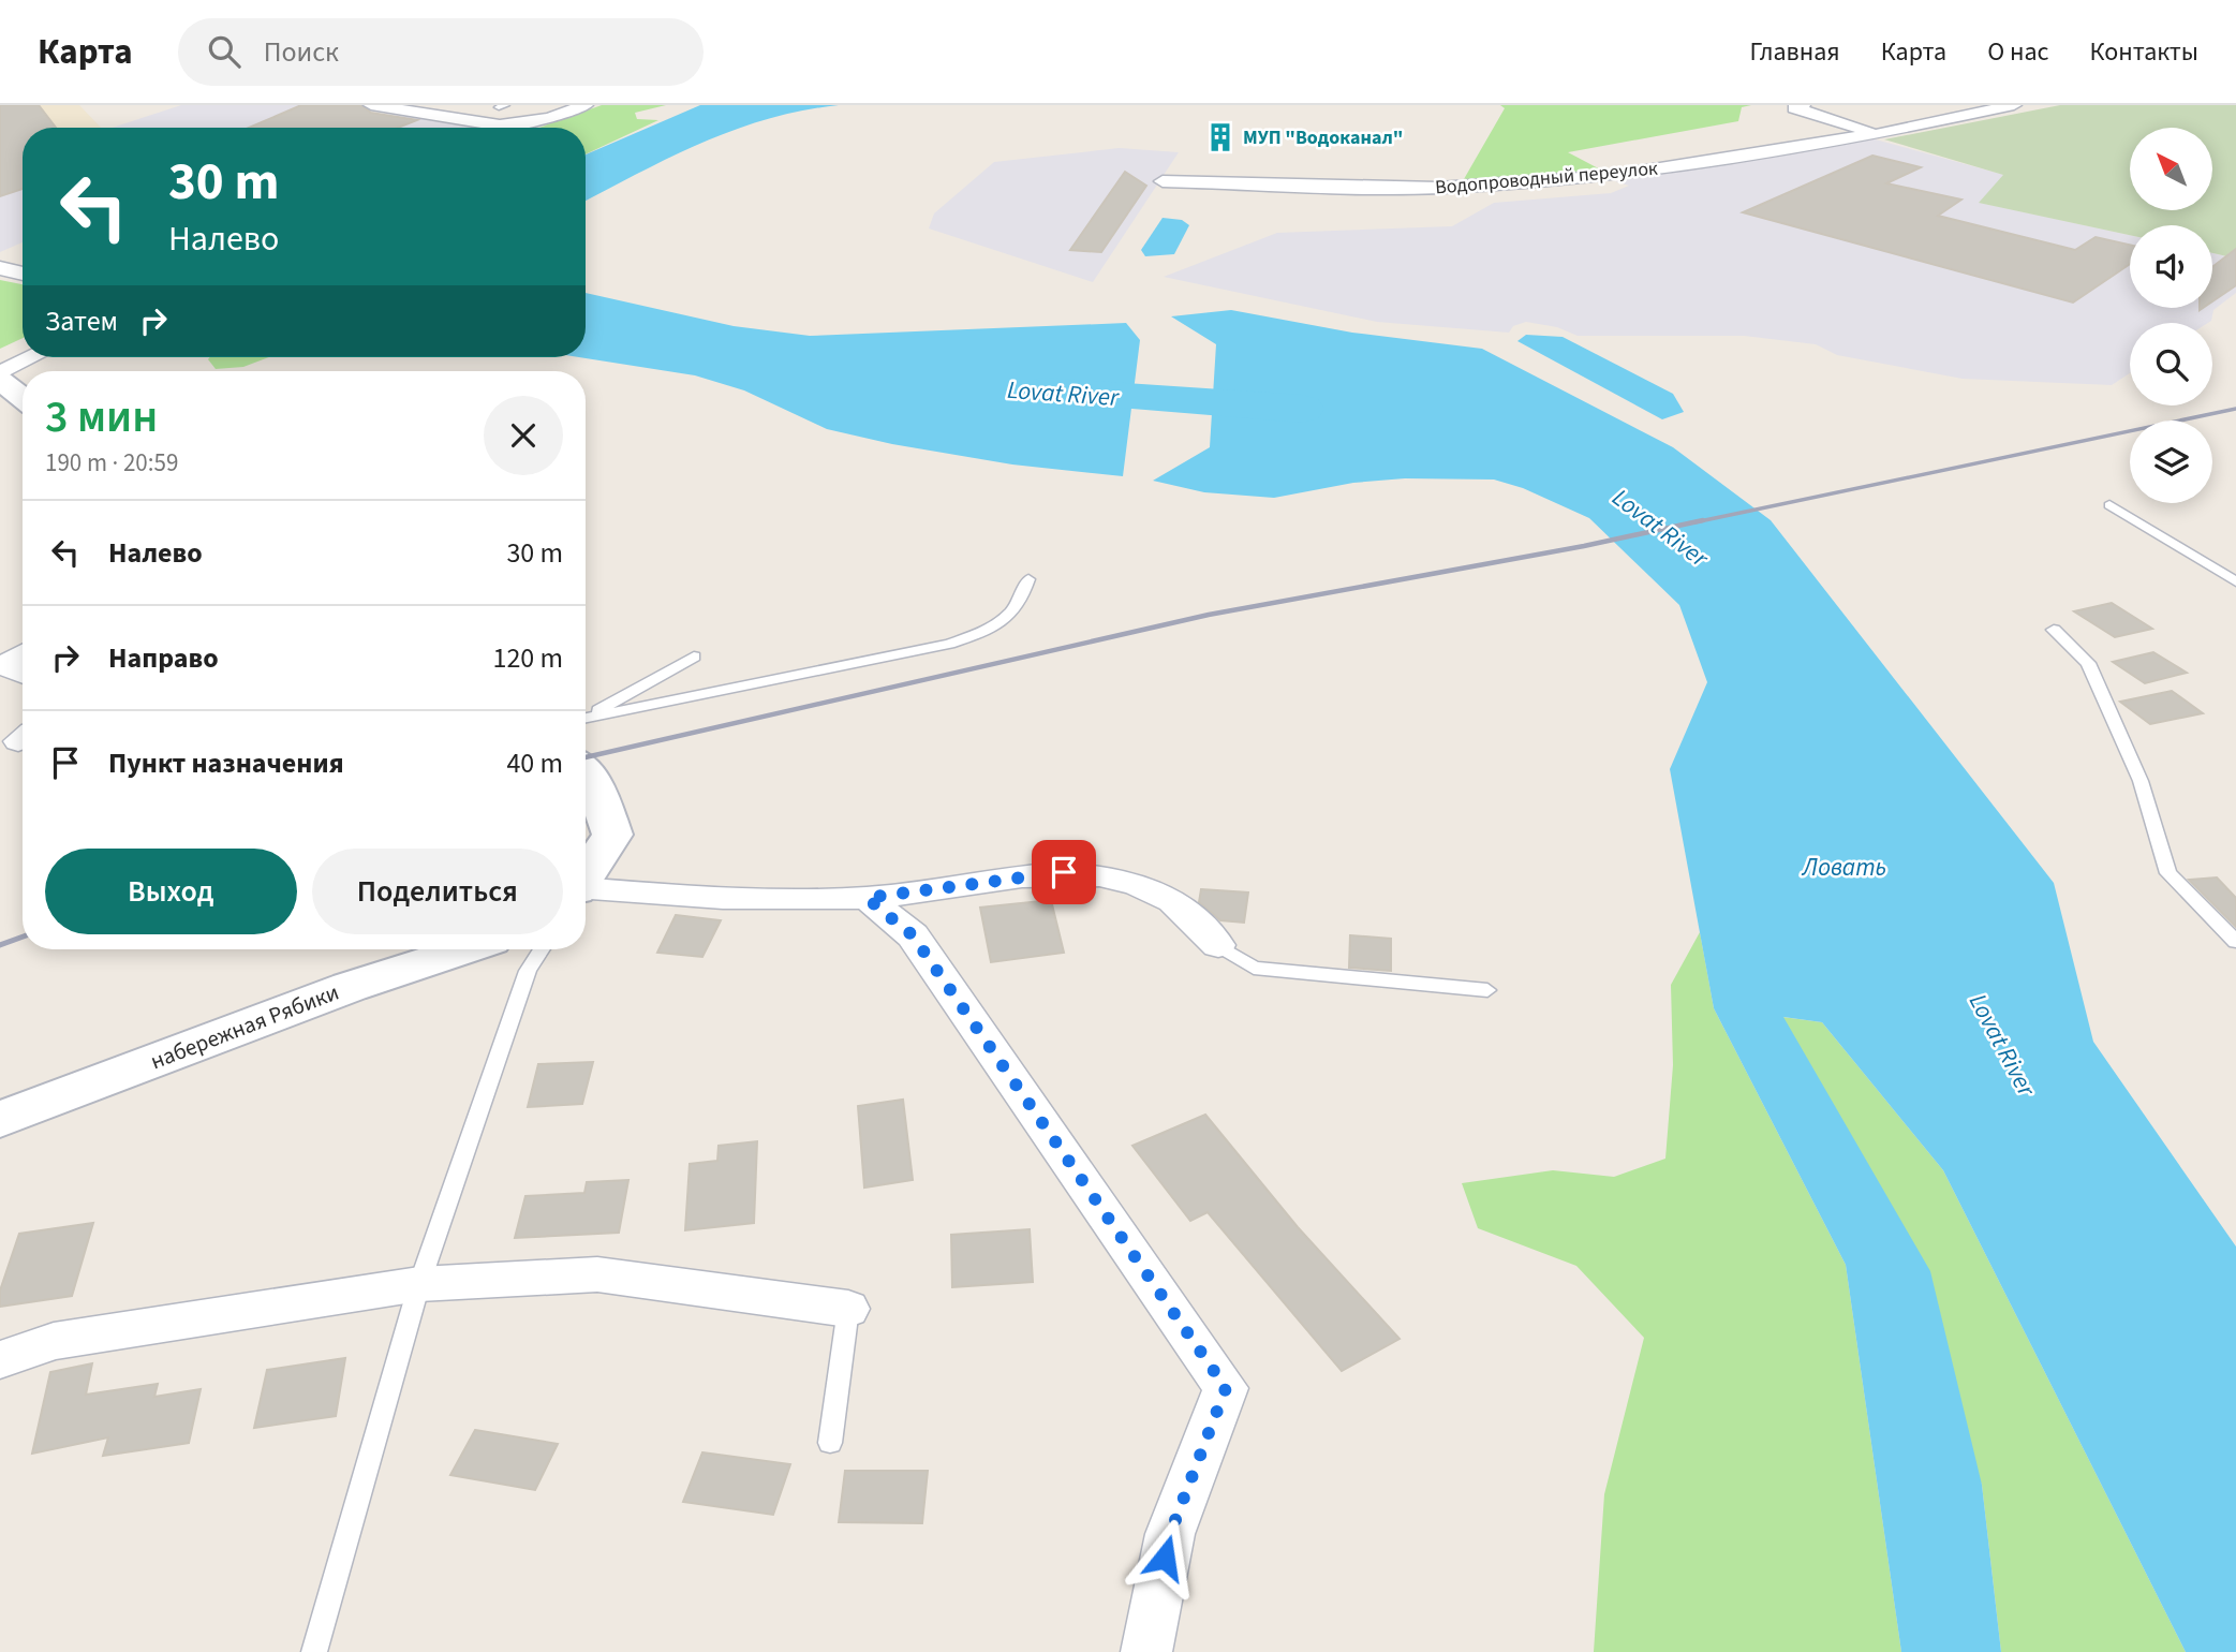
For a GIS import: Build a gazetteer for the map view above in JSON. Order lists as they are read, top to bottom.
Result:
{
  "streets": {
    "street": ["Водопроводный переулок", "набережная Рябики"]
  },
  "water": ["Lovat River", "Ловать"],
  "places": {
    "building": ["МУП \"Водоканал\""]
  },
  "north": "top left",
  "page": {
    "header": "Карта",
    "search": "Поиск",
    "nav": [
      "Главная",
      "Карта",
      "О нас",
      "Контакты"
    ],
    "turn": ["30 m", "Налево"],
    "then": "Затем",
    "heading": ["3 мин", "190 m · 20:59"],
    "list": [
      {
        "name": "Налево",
        "value": "30 m"
      },
      {
        "name": "Направо",
        "value": "120 m"
      },
      {
        "name": "Пункт назначения",
        "value": "40 m"
      }
    ],
    "buttons": ["Выход", "Поделиться"]
  }
}
